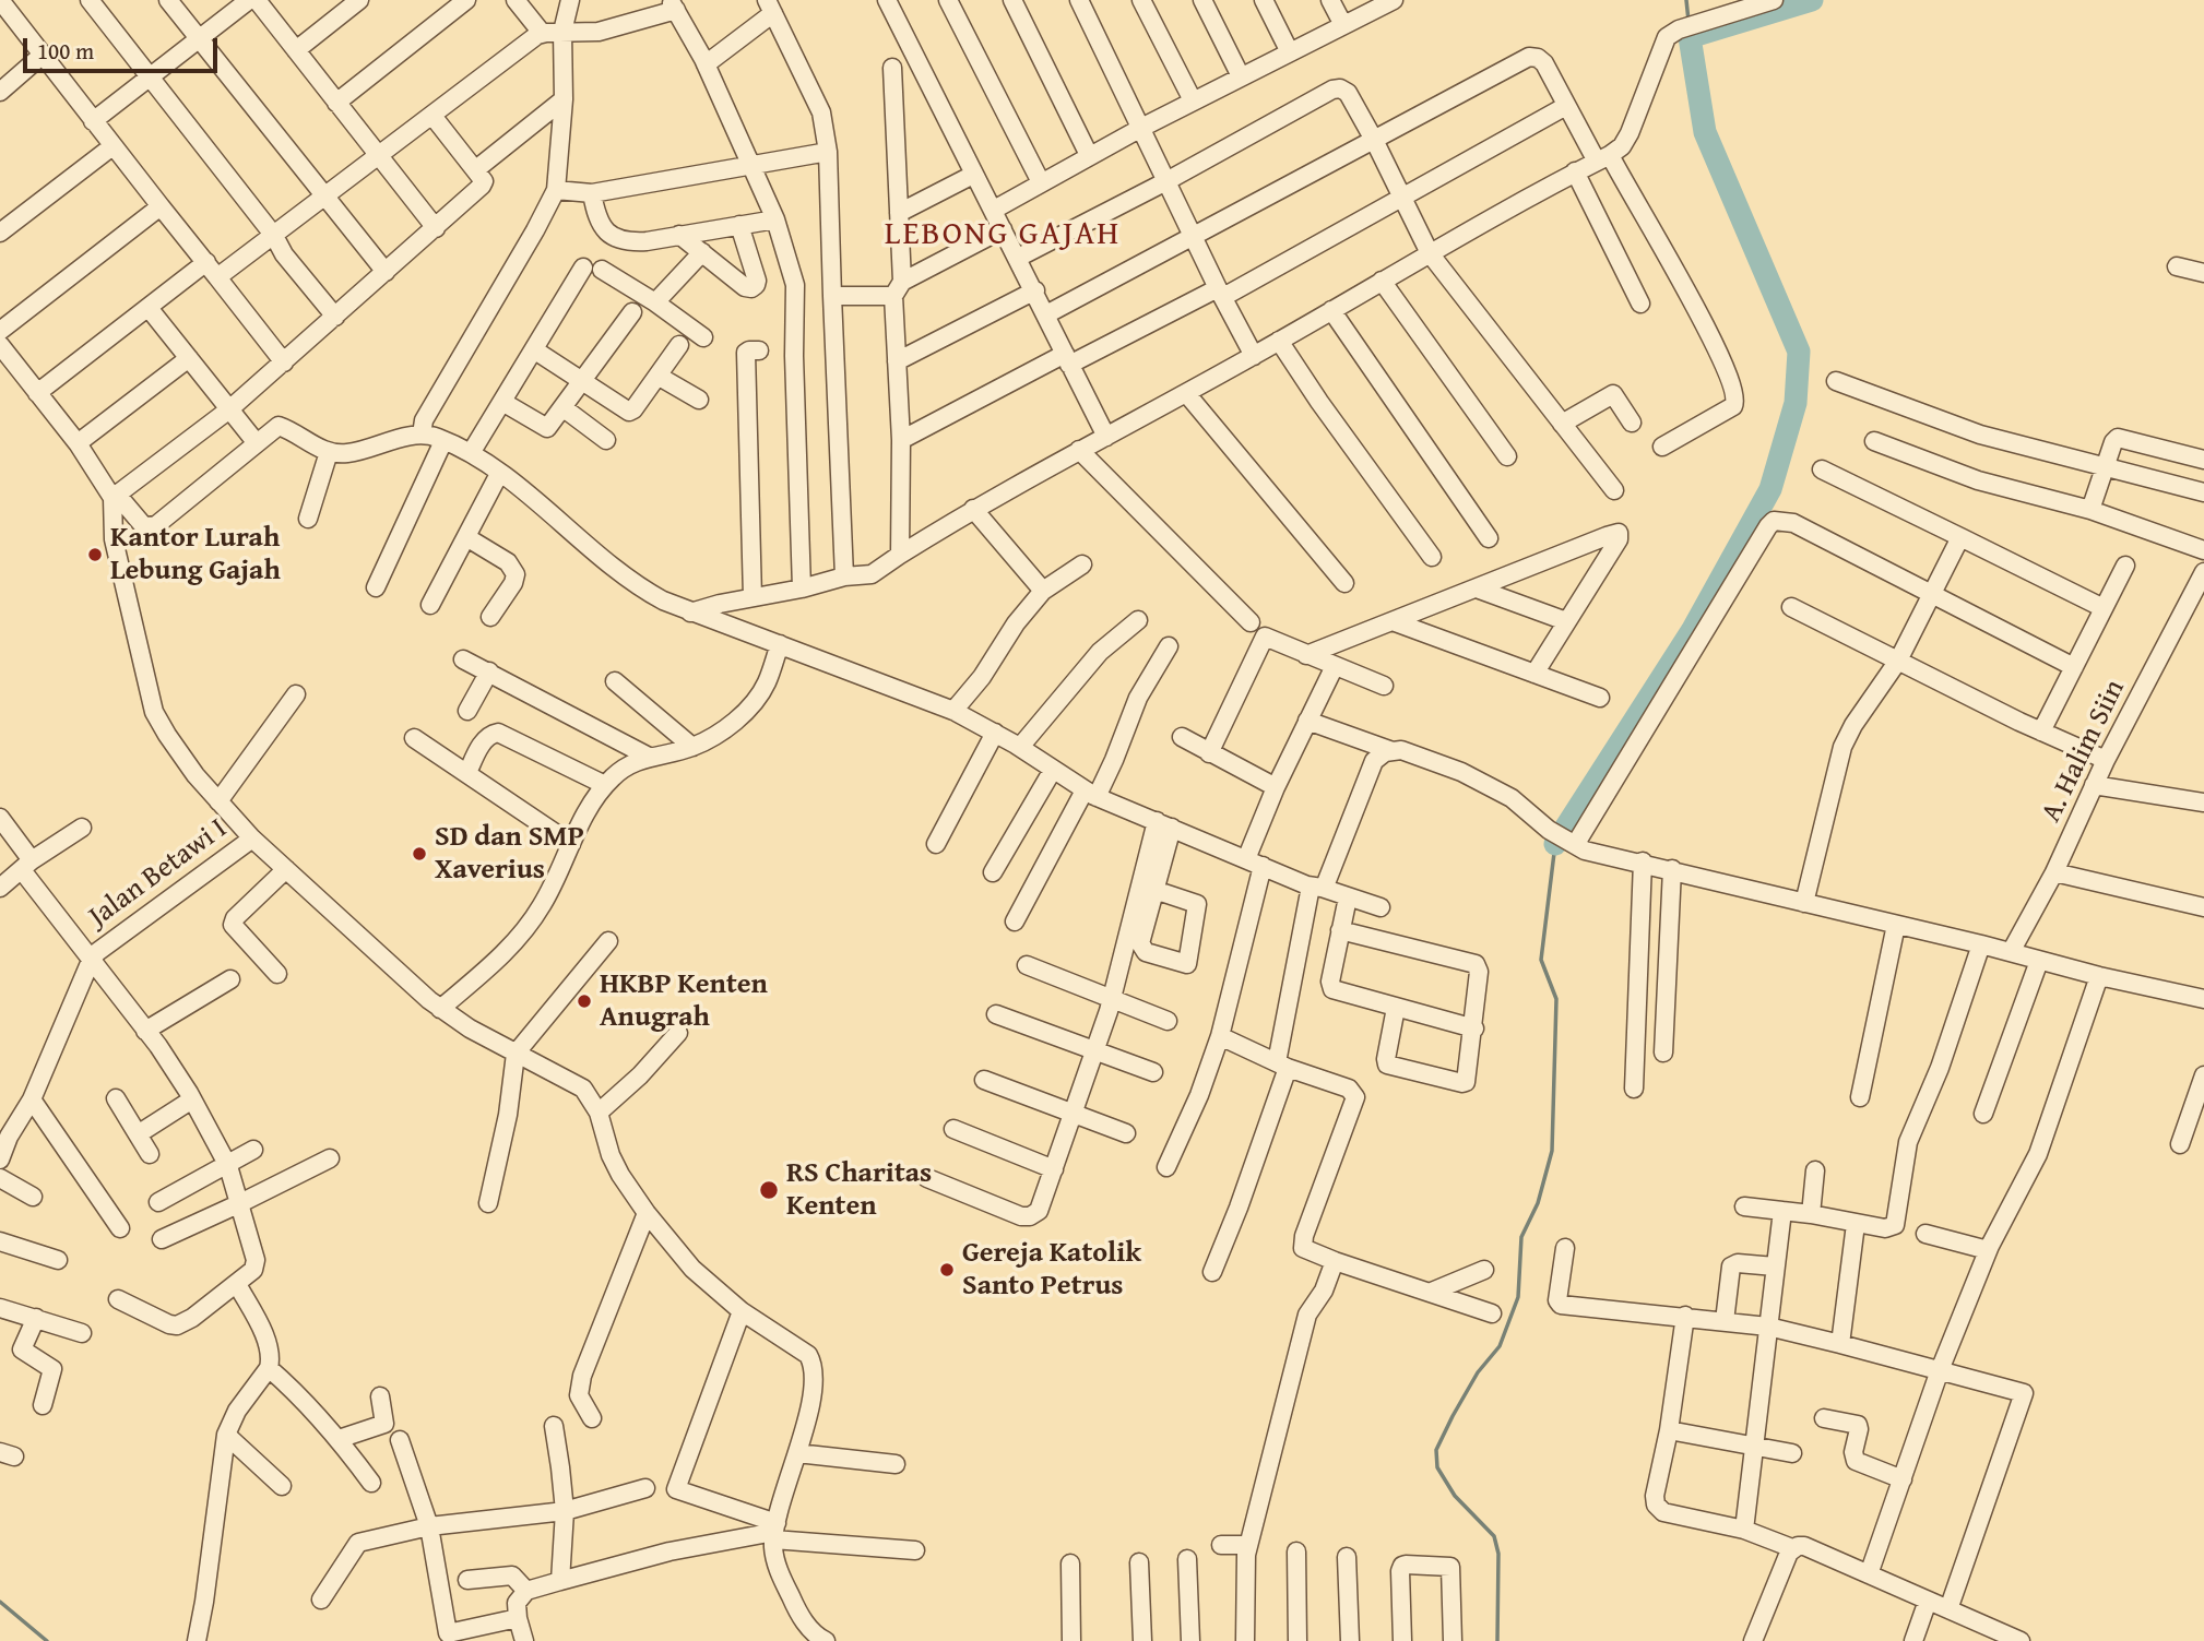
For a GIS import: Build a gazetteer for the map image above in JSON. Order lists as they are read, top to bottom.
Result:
{
  "streets": {
    "street": ["A. Halim Siin", "Jalan Betawi I"]
  },
  "districts": ["LEBONG GAJAH"],
  "places": [
    "Kantor Lurah Lebung Gajah",
    "SD dan SMP Xaverius",
    "HKBP Kenten Anugrah",
    "RS Charitas Kenten",
    "Gereja Katolik Santo Petrus"
  ],
  "scale_bar": "100 m"
}
